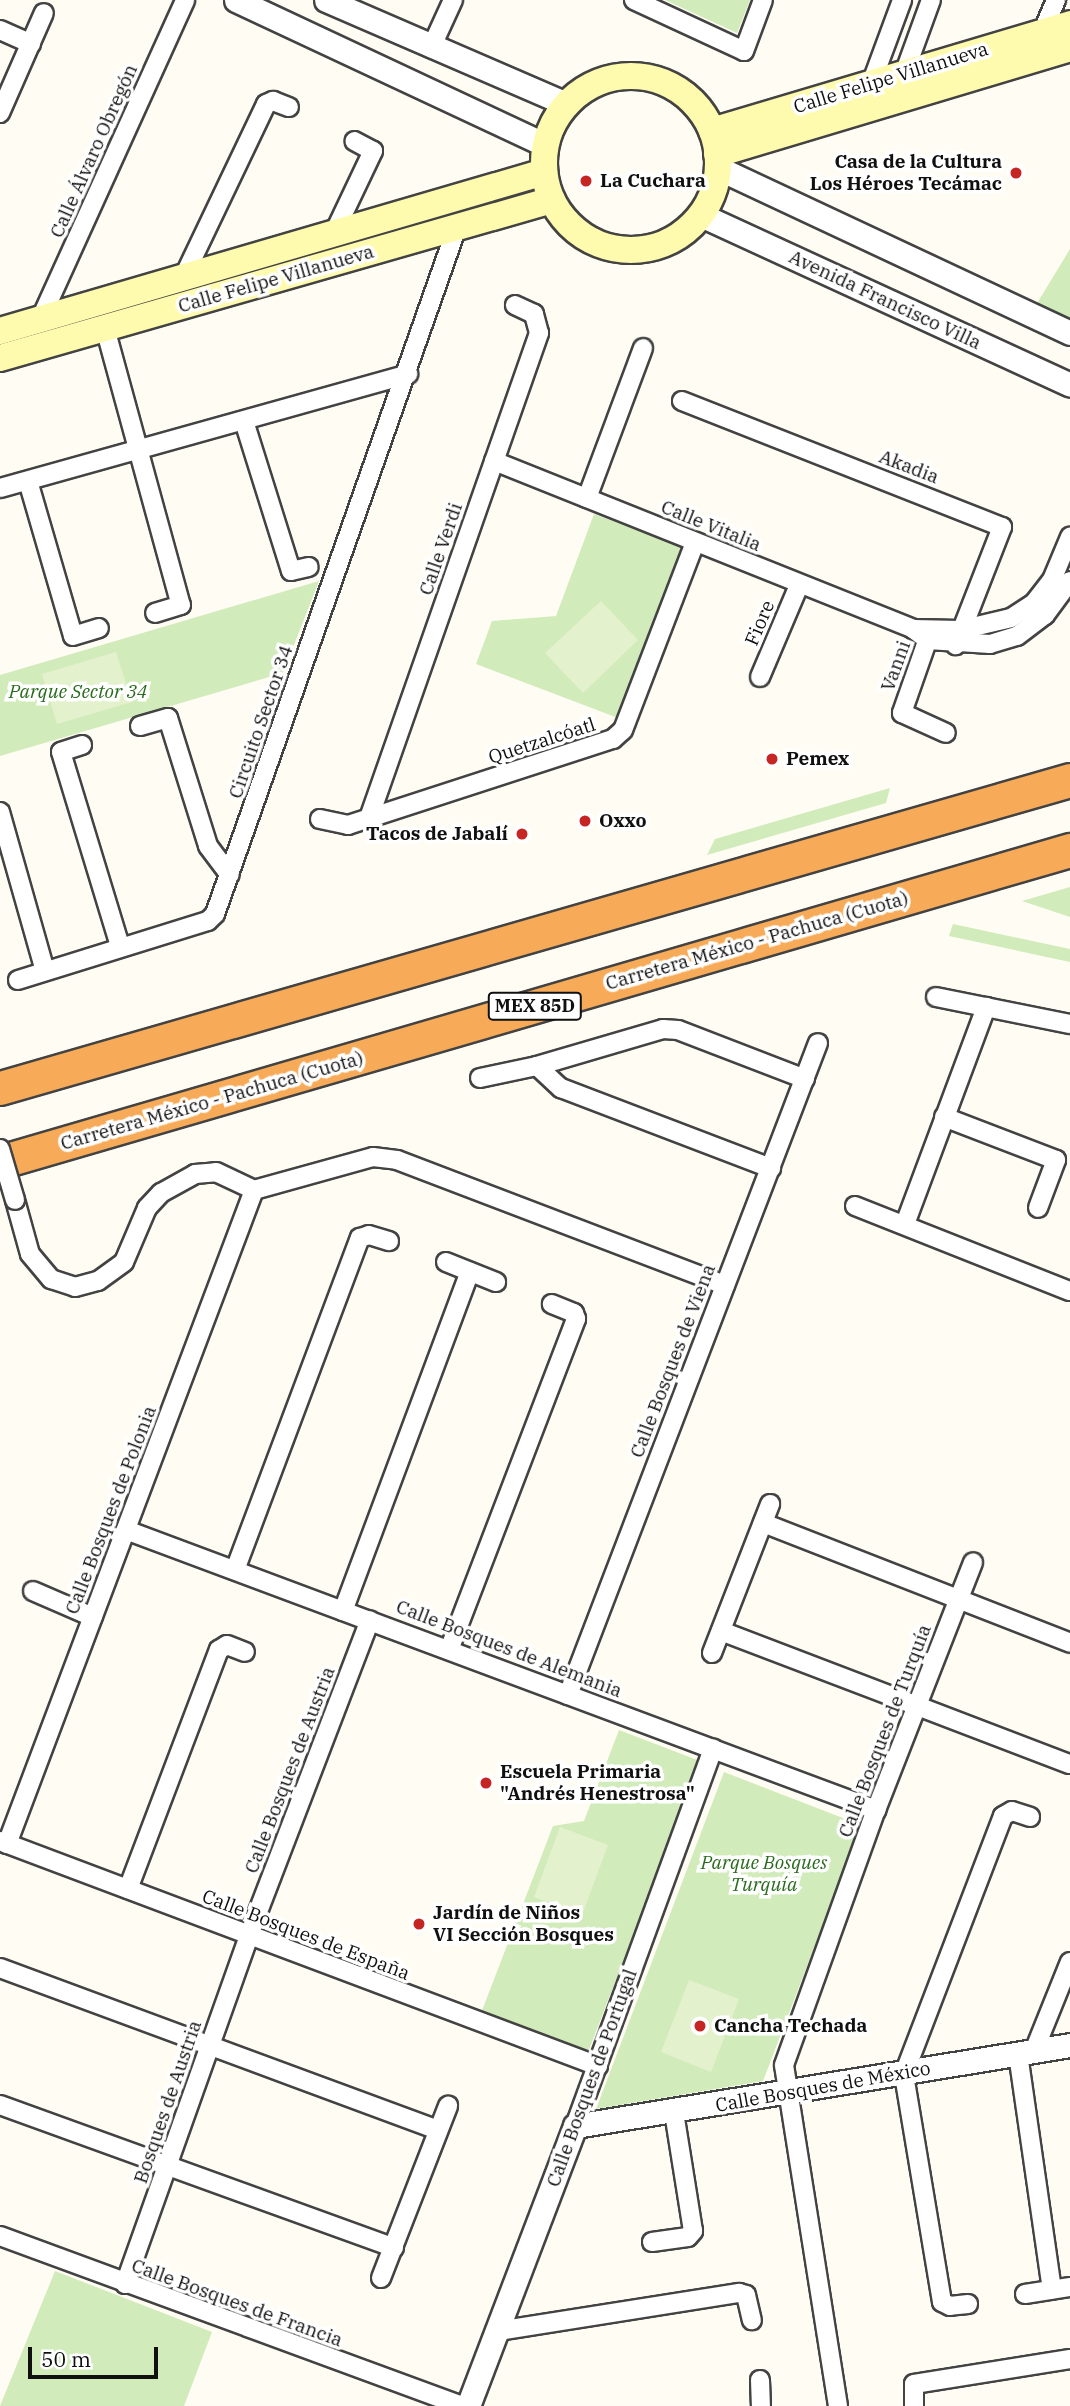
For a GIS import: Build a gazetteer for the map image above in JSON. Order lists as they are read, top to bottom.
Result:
{
  "streets": {
    "highway": ["Carretera México - Pachuca (Cuota)", "MEX 85D"],
    "main road": ["Calle Felipe Villanueva"],
    "street": [
      "Calle Álvaro Obregón",
      "Avenida Francisco Villa",
      "Akadia",
      "Calle Vitalia",
      "Calle Verdi",
      "Fiore",
      "Vanni",
      "Circuito Sector 34",
      "Quetzalcóatl",
      "Calle Bosques de Viena",
      "Calle Bosques de Polonia",
      "Calle Bosques de Alemania",
      "Calle Bosques de Turquía",
      "Calle Bosques de Austria",
      "Calle Bosques de España",
      "Calle Bosques de Portugal",
      "Calle Bosques de México",
      "Bosques de Austria",
      "Calle Bosques de Francia"
    ]
  },
  "crossings": [
    ["Calle Felipe Villanueva", "Calle Álvaro Obregón"],
    ["Calle Felipe Villanueva", "Avenida Francisco Villa"],
    ["Calle Felipe Villanueva", "Circuito Sector 34"],
    ["Akadia", "Calle Vitalia"],
    ["Calle Vitalia", "Calle Verdi"],
    ["Calle Vitalia", "Fiore"],
    ["Calle Vitalia", "Vanni"],
    ["Calle Vitalia", "Quetzalcóatl"],
    ["Calle Verdi", "Quetzalcóatl"],
    ["Calle Bosques de Viena", "Calle Bosques de Alemania"],
    ["Calle Bosques de Polonia", "Calle Bosques de Alemania"],
    ["Calle Bosques de Polonia", "Calle Bosques de España"],
    ["Calle Bosques de Alemania", "Calle Bosques de Turquía"],
    ["Calle Bosques de Alemania", "Calle Bosques de Austria"],
    ["Calle Bosques de Alemania", "Calle Bosques de Portugal"],
    ["Calle Bosques de Turquía", "Calle Bosques de México"],
    ["Calle Bosques de Austria", "Calle Bosques de España"],
    ["Calle Bosques de Austria", "Bosques de Austria"],
    ["Calle Bosques de España", "Calle Bosques de Portugal"],
    ["Calle Bosques de España", "Bosques de Austria"],
    ["Calle Bosques de Portugal", "Calle Bosques de México"],
    ["Bosques de Austria", "Calle Bosques de Francia"]
  ],
  "parks": ["Parque Sector 34", "Parque Bosques Turquía"],
  "places": [
    "Casa de la Cultura Los Héroes Tecámac",
    "La Cuchara",
    "Pemex",
    "Oxxo",
    "Tacos de Jabalí",
    "Escuela Primaria \"Andrés Henestrosa\"",
    "Jardín de Niños VI Sección Bosques",
    "Cancha Techada"
  ],
  "scale_bar": "50 m"
}
